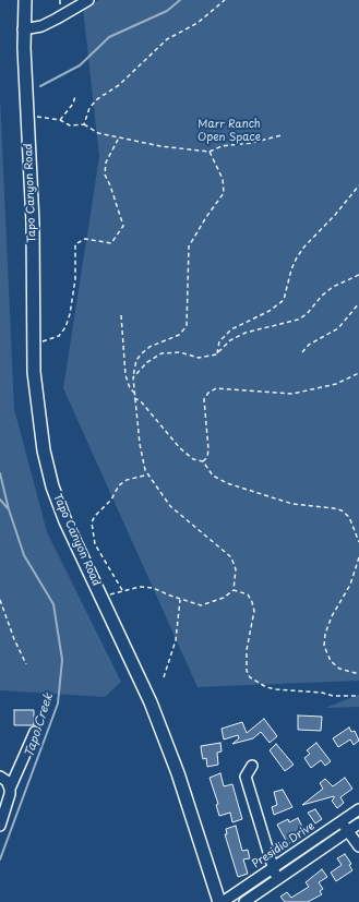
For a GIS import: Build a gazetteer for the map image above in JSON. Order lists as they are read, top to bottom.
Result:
{
  "streets": {
    "main road": ["Tapo Canyon Road"],
    "street": ["Presidio Drive"]
  },
  "crossings": [
    ["Tapo Canyon Road", "Presidio Drive"]
  ],
  "water": ["Tapo Creek"],
  "parks": ["Marr Ranch Open Space"]
}
